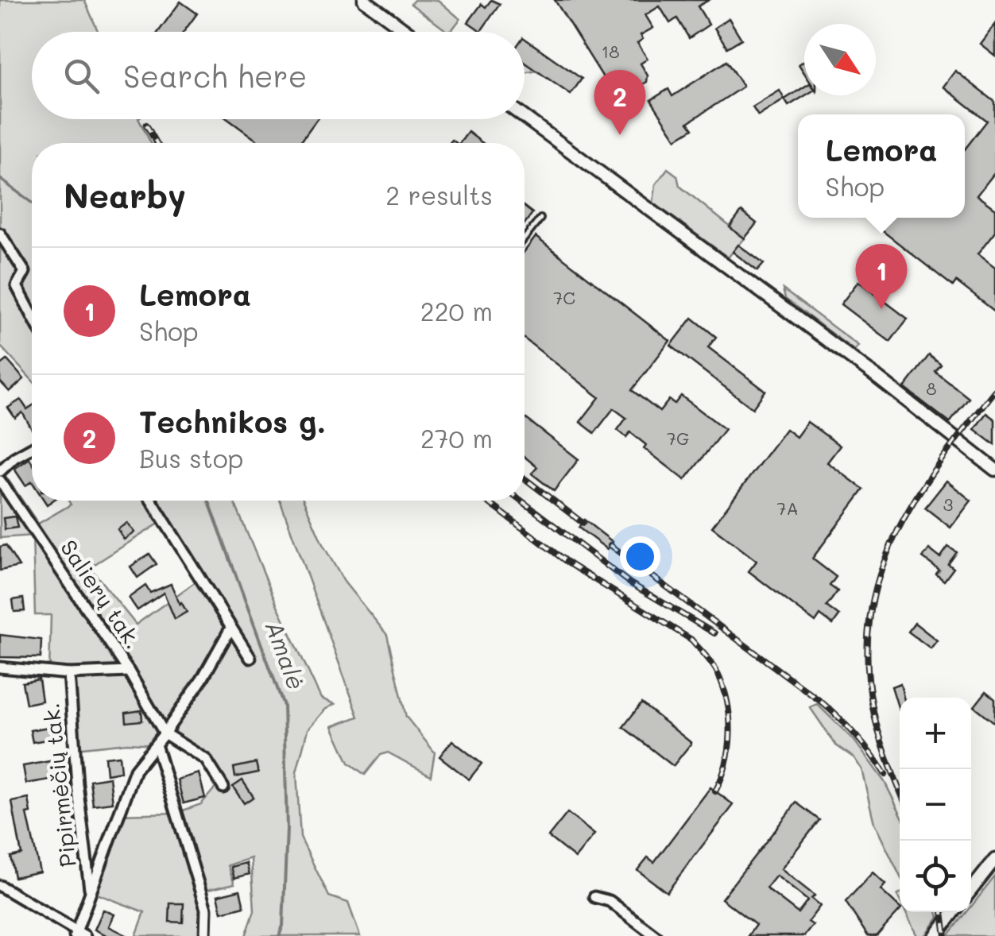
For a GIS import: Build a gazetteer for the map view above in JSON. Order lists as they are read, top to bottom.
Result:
{
  "streets": {
    "street": ["Salierų tak.", "Pipirmėčių tak."]
  },
  "water": ["Amalė"],
  "house_numbers": [
    "18",
    "7C",
    "8",
    "7G",
    "3",
    "7A"
  ],
  "north": "bottom right",
  "page": {
    "search": "Search here",
    "pins": ["2", "1"],
    "popup": ["Lemora", "Shop"],
    "heading": ["Nearby", "2 results"],
    "list": [
      {
        "mark": "1",
        "name": "Lemora",
        "note": "Shop",
        "value": "220 m"
      },
      {
        "mark": "2",
        "name": "Technikos g.",
        "note": "Bus stop",
        "value": "270 m"
      }
    ],
    "map_buttons": ["+", "−"]
  }
}
